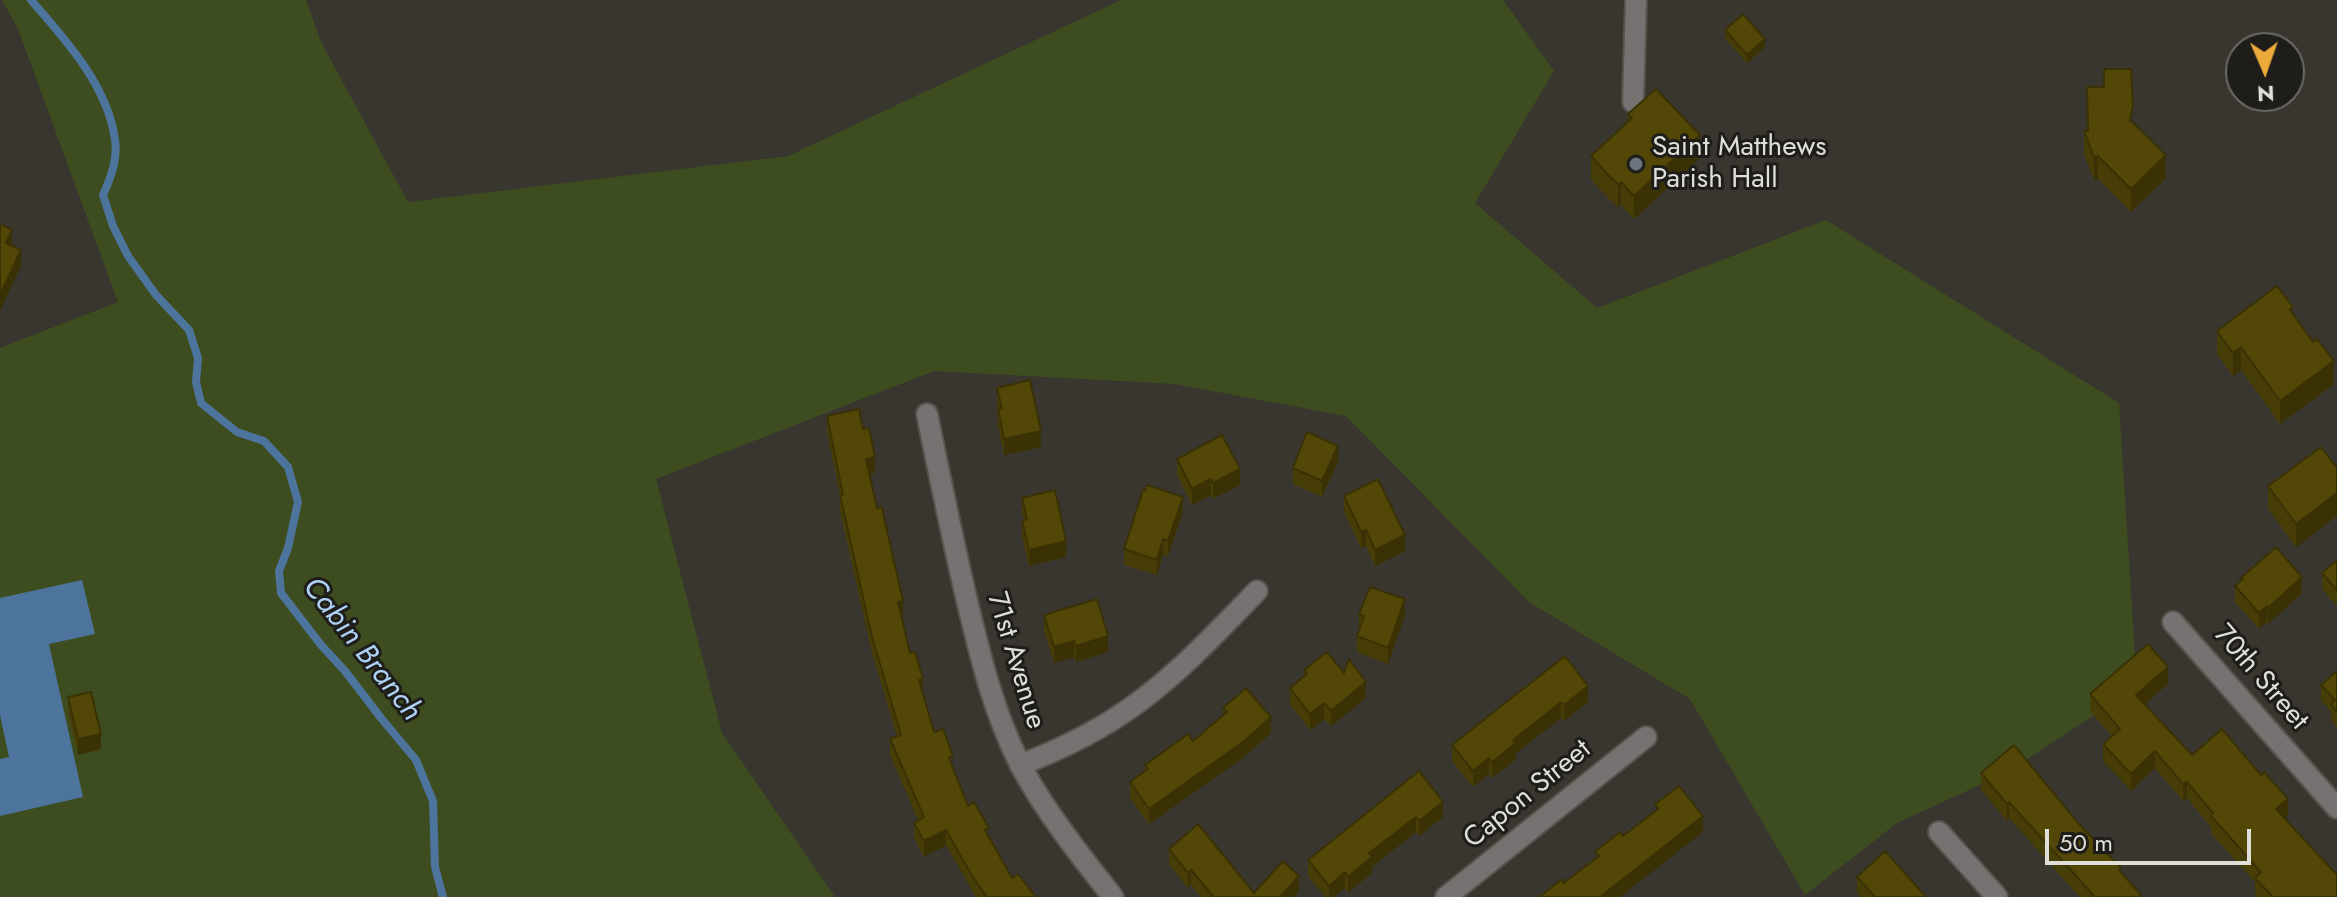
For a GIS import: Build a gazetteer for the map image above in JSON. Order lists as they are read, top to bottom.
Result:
{
  "streets": {
    "street": ["71st Avenue", "70th Street", "Capon Street"]
  },
  "water": ["Cabin Branch"],
  "places": ["Saint Matthews Parish Hall"],
  "scale_bar": "50 m",
  "north": "bottom"
}
